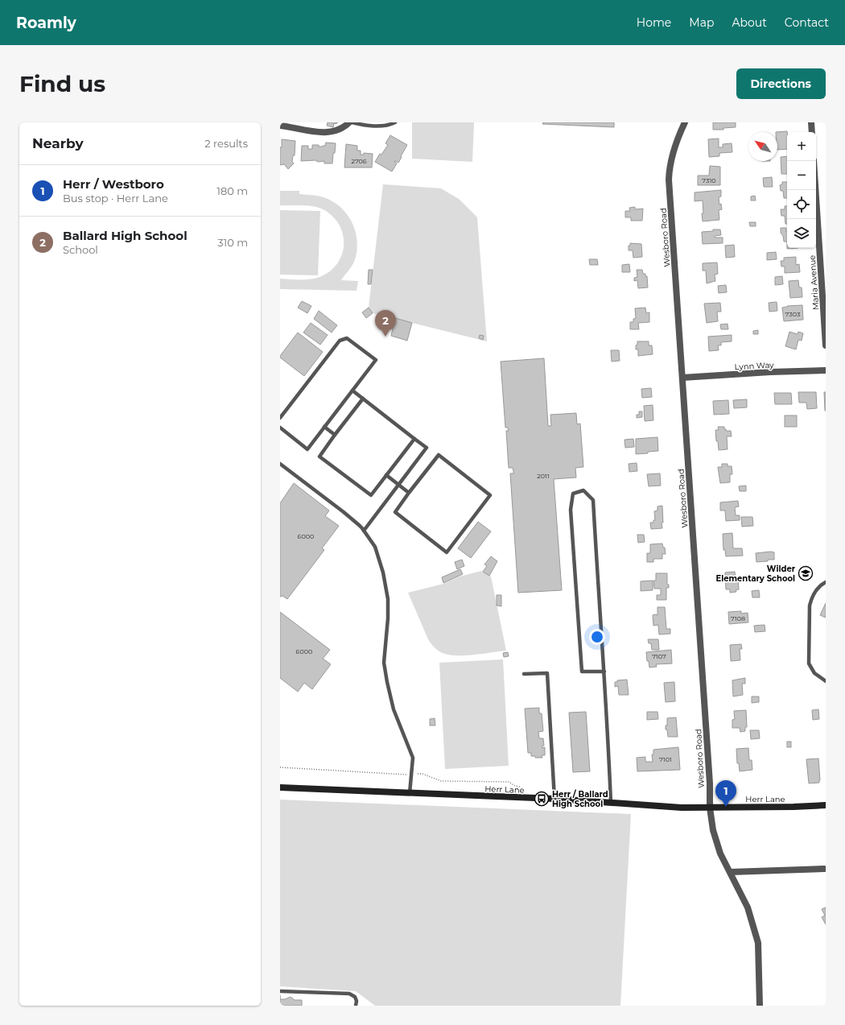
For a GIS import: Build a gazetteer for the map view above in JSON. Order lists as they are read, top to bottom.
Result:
{
  "streets": {
    "main road": ["Herr Lane"],
    "street": ["Wesboro Road", "Maria Avenue", "Lynn Way"]
  },
  "crossings": [
    ["Wesboro Road", "Lynn Way"],
    ["Wesboro Road", "Herr Lane"]
  ],
  "places": {
    "school or university": ["Wilder Elementary School"],
    "bus stop": ["Herr / Ballard High School"]
  },
  "house_numbers": [
    "2706",
    "7310",
    "7303",
    "2011",
    "6000",
    "7108",
    "6000",
    "7107",
    "7101"
  ],
  "north": "top left",
  "page": {
    "header": "Roamly",
    "nav": [
      "Home",
      "Map",
      "About",
      "Contact"
    ],
    "buttons": "Directions",
    "title": "Find us",
    "heading": ["Nearby", "2 results"],
    "map_buttons": ["+", "−"],
    "list": [
      {
        "mark": "1",
        "name": "Herr / Westboro",
        "note": "Bus stop · Herr Lane",
        "value": "180 m"
      },
      {
        "mark": "2",
        "name": "Ballard High School",
        "note": "School",
        "value": "310 m"
      }
    ],
    "pins": ["2", "1"]
  }
}
